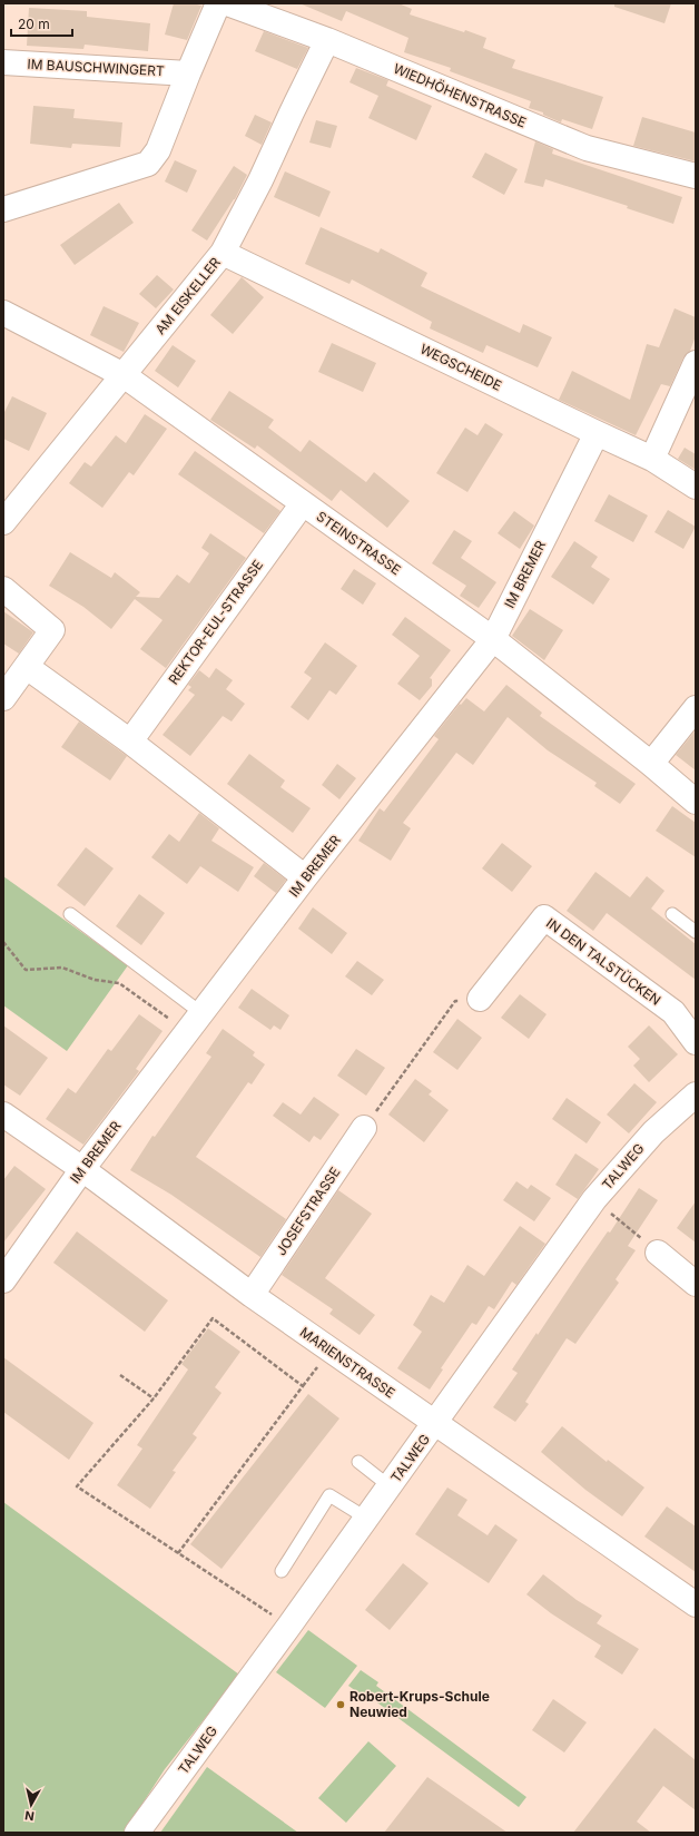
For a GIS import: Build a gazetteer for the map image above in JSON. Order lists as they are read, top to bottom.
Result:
{
  "streets": {
    "street": [
      "IM BAUSCHWINGERT",
      "WIEDHÖHENSTRASSE",
      "AM EISKELLER",
      "WEGSCHEIDE",
      "STEINSTRASSE",
      "IM BREMER",
      "REKTOR-EUL-STRASSE",
      "IN DEN TALSTÜCKEN",
      "TALWEG",
      "JOSEFSTRASSE",
      "MARIENSTRASSE"
    ]
  },
  "crossings": [
    ["WIEDHÖHENSTRASSE", "AM EISKELLER"],
    ["AM EISKELLER", "WEGSCHEIDE"],
    ["AM EISKELLER", "STEINSTRASSE"],
    ["WEGSCHEIDE", "IM BREMER"],
    ["STEINSTRASSE", "IM BREMER"],
    ["STEINSTRASSE", "REKTOR-EUL-STRASSE"],
    ["IM BREMER", "MARIENSTRASSE"],
    ["TALWEG", "MARIENSTRASSE"],
    ["JOSEFSTRASSE", "MARIENSTRASSE"]
  ],
  "places": ["Robert-Krups-Schule Neuwied"],
  "scale_bar": "20 m",
  "north": "bottom"
}
